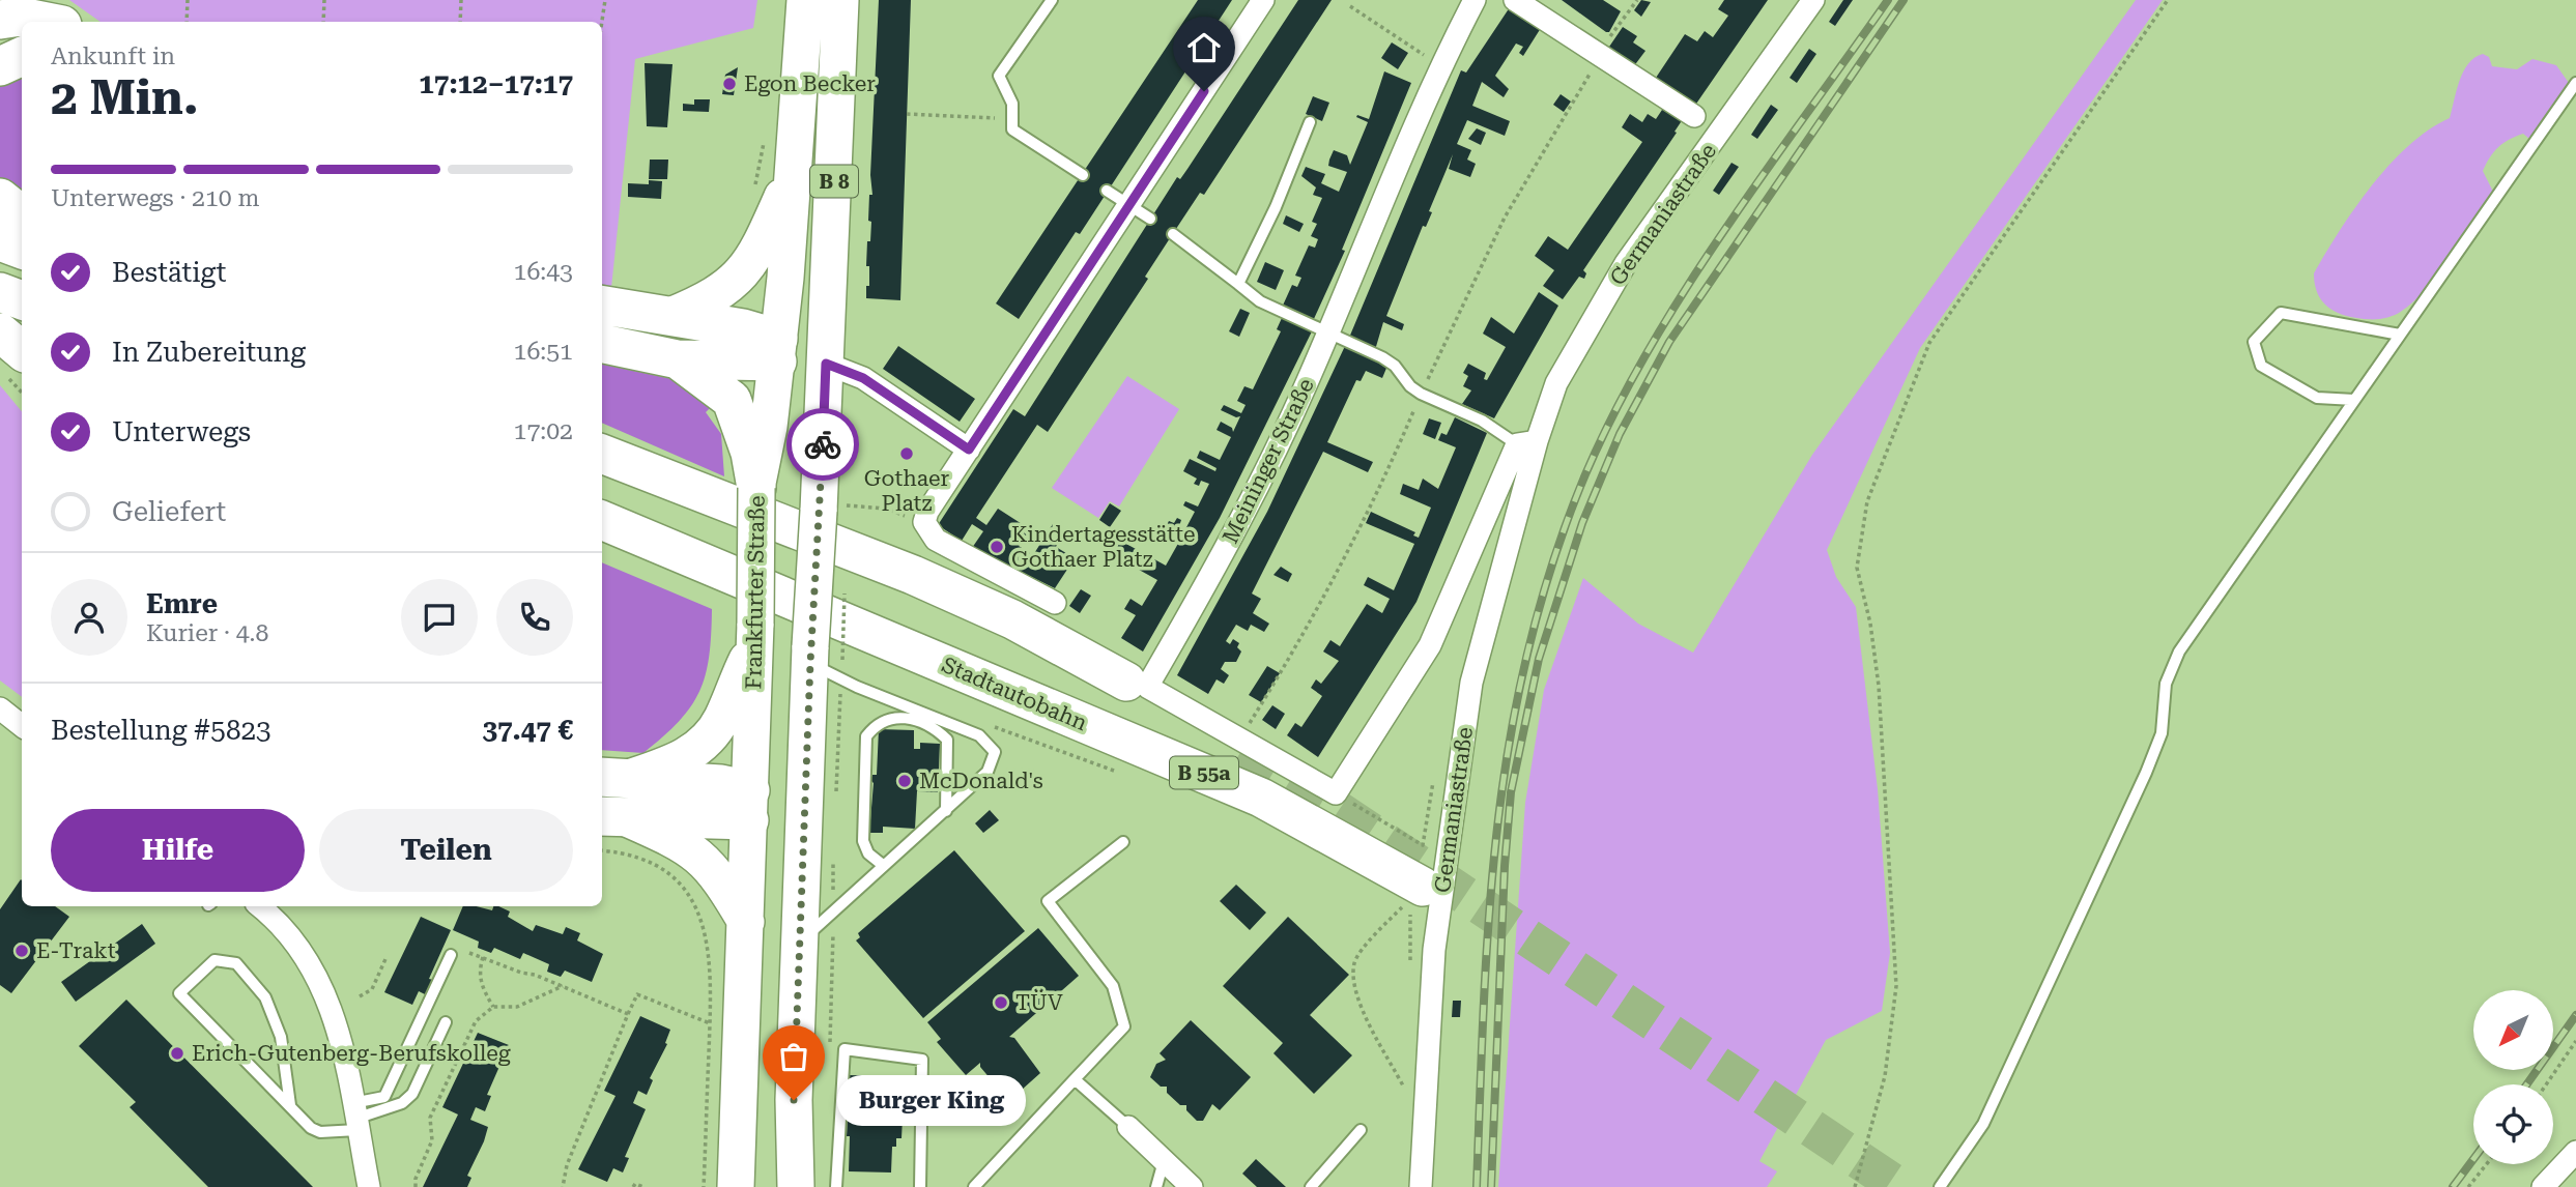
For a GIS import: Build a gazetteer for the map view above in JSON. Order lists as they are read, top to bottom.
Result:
{
  "streets": {
    "highway": ["Stadtautobahn", "B 55a"],
    "main road": ["B 8", "Frankfurter Straße"],
    "street": ["Germaniastraße", "Meininger Straße"]
  },
  "crossings": [
    ["Germaniastraße", "Meininger Straße"]
  ],
  "places": [
    "Egon Becker",
    "Gothaer Platz",
    "Kindertagesstätte Gothaer Platz",
    "McDonald's",
    "E-Trakt",
    "TÜV",
    "Erich-Gutenberg-Berufskolleg",
    "Burger King"
  ],
  "north": "bottom left",
  "page": {
    "heading": ["2 Min.", "Ankunft in", "17:12–17:17"],
    "panel": [
      "Emre",
      "Kurier · 4.8",
      "Bestellung #5823",
      "37.47 €"
    ],
    "bar": "Unterwegs · 210 m",
    "list": [
      ["Bestätigt", "16:43"],
      ["In Zubereitung", "16:51"],
      ["Unterwegs", "17:02"],
      "Geliefert"
    ],
    "buttons": ["Hilfe", "Teilen"],
    "bubble": "Burger King"
  }
}
